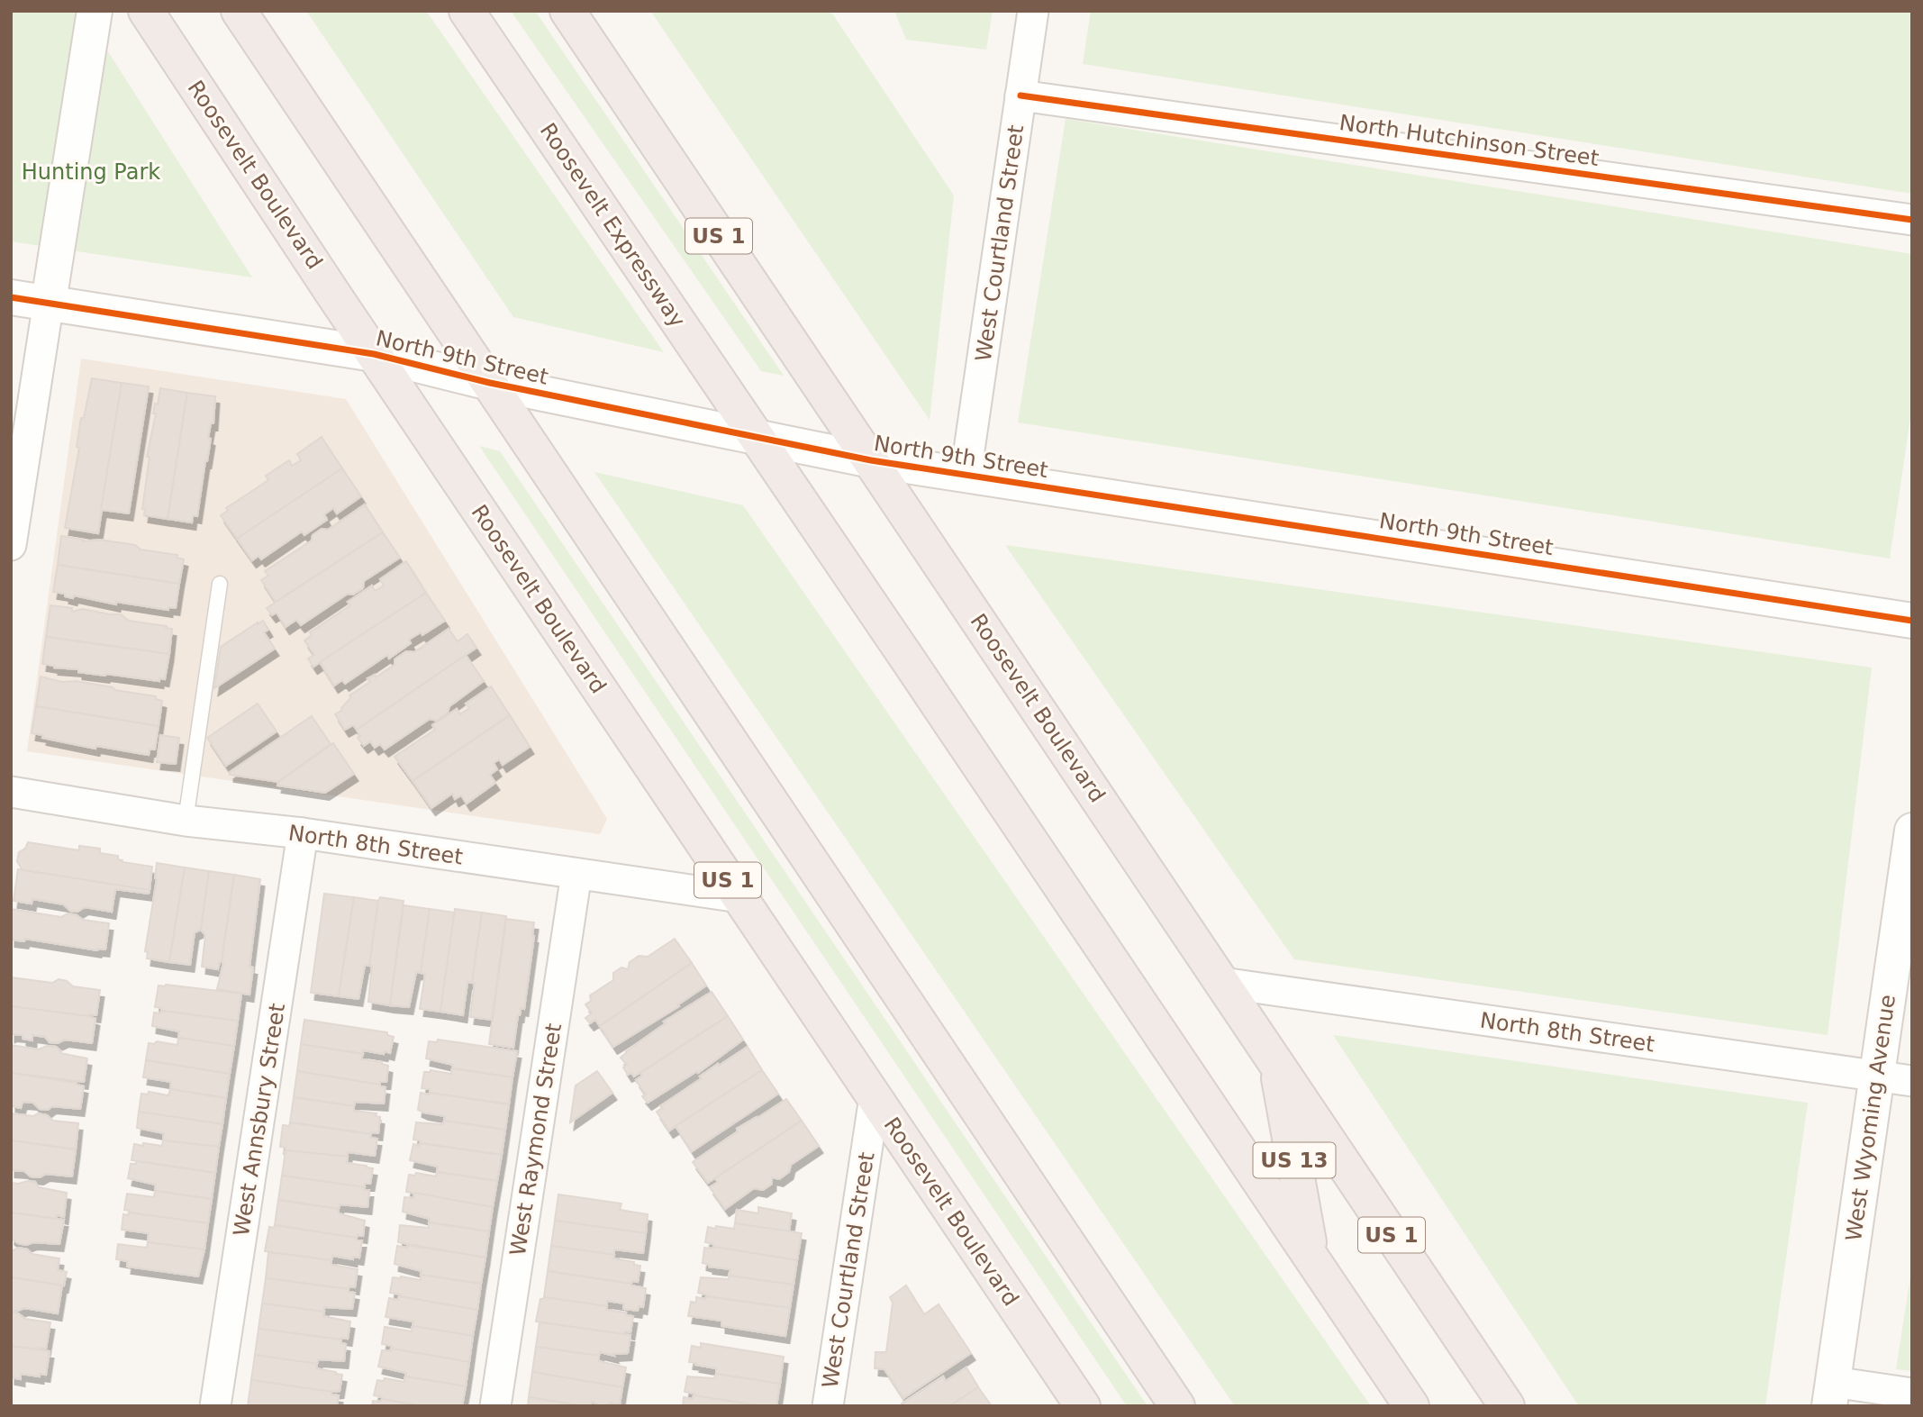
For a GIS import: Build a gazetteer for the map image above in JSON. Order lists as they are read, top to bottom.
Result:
{
  "streets": {
    "highway": [
      "Roosevelt Boulevard",
      "Roosevelt Expressway",
      "US 1",
      "US 13"
    ],
    "street": [
      "North Hutchinson Street",
      "West Courtland Street",
      "North 9th Street",
      "North 8th Street",
      "West Wyoming Avenue",
      "West Annsbury Street",
      "West Raymond Street"
    ]
  },
  "crossings": [
    ["North Hutchinson Street", "West Courtland Street"],
    ["Roosevelt Boulevard", "West Courtland Street"],
    ["Roosevelt Boulevard", "North 9th Street"],
    ["Roosevelt Boulevard", "North 8th Street"],
    ["Roosevelt Boulevard", "US 13"],
    ["Roosevelt Expressway", "North 9th Street"],
    ["West Courtland Street", "North 9th Street"],
    ["North 8th Street", "West Wyoming Avenue"],
    ["North 8th Street", "West Annsbury Street"],
    ["North 8th Street", "West Raymond Street"]
  ],
  "parks": ["Hunting Park"]
}
